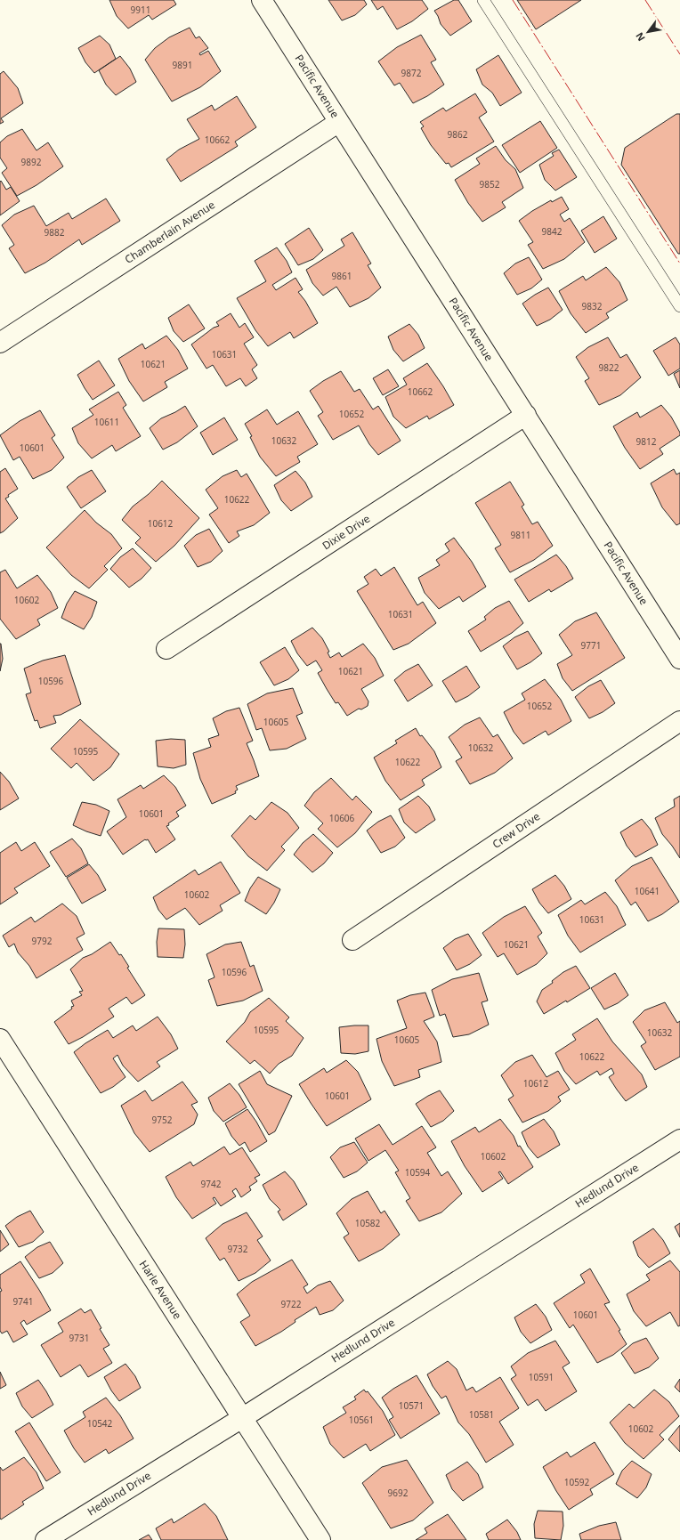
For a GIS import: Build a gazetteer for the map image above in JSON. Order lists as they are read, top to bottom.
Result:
{
  "streets": {
    "street": [
      "Pacific Avenue",
      "Chamberlain Avenue",
      "Dixie Drive",
      "Crew Drive",
      "Hedlund Drive",
      "Harle Avenue"
    ]
  },
  "crossings": [
    ["Pacific Avenue", "Chamberlain Avenue"],
    ["Pacific Avenue", "Dixie Drive"],
    ["Hedlund Drive", "Harle Avenue"]
  ],
  "house_numbers": [
    "9911",
    "9891",
    "9872",
    "9862",
    "10662",
    "9892",
    "9852",
    "9842",
    "9882",
    "9861",
    "9832",
    "10631",
    "10621",
    "9822",
    "10662",
    "10652",
    "10611",
    "10632",
    "9812",
    "10601",
    "10622",
    "10612",
    "9811",
    "10602",
    "10631",
    "9771",
    "10621",
    "10596",
    "10652",
    "10605",
    "10632",
    "10595",
    "10622",
    "10601",
    "10606",
    "10641",
    "10602",
    "10631",
    "9792",
    "10621",
    "10596",
    "10595",
    "10632",
    "10605",
    "10622",
    "10612",
    "10601",
    "9752",
    "10602",
    "10594",
    "9742",
    "10582",
    "9732",
    "9741",
    "9722",
    "10601",
    "9731",
    "10591",
    "10571",
    "10581",
    "10561",
    "10542",
    "10602",
    "10592",
    "9692"
  ],
  "north": "bottom left"
}
